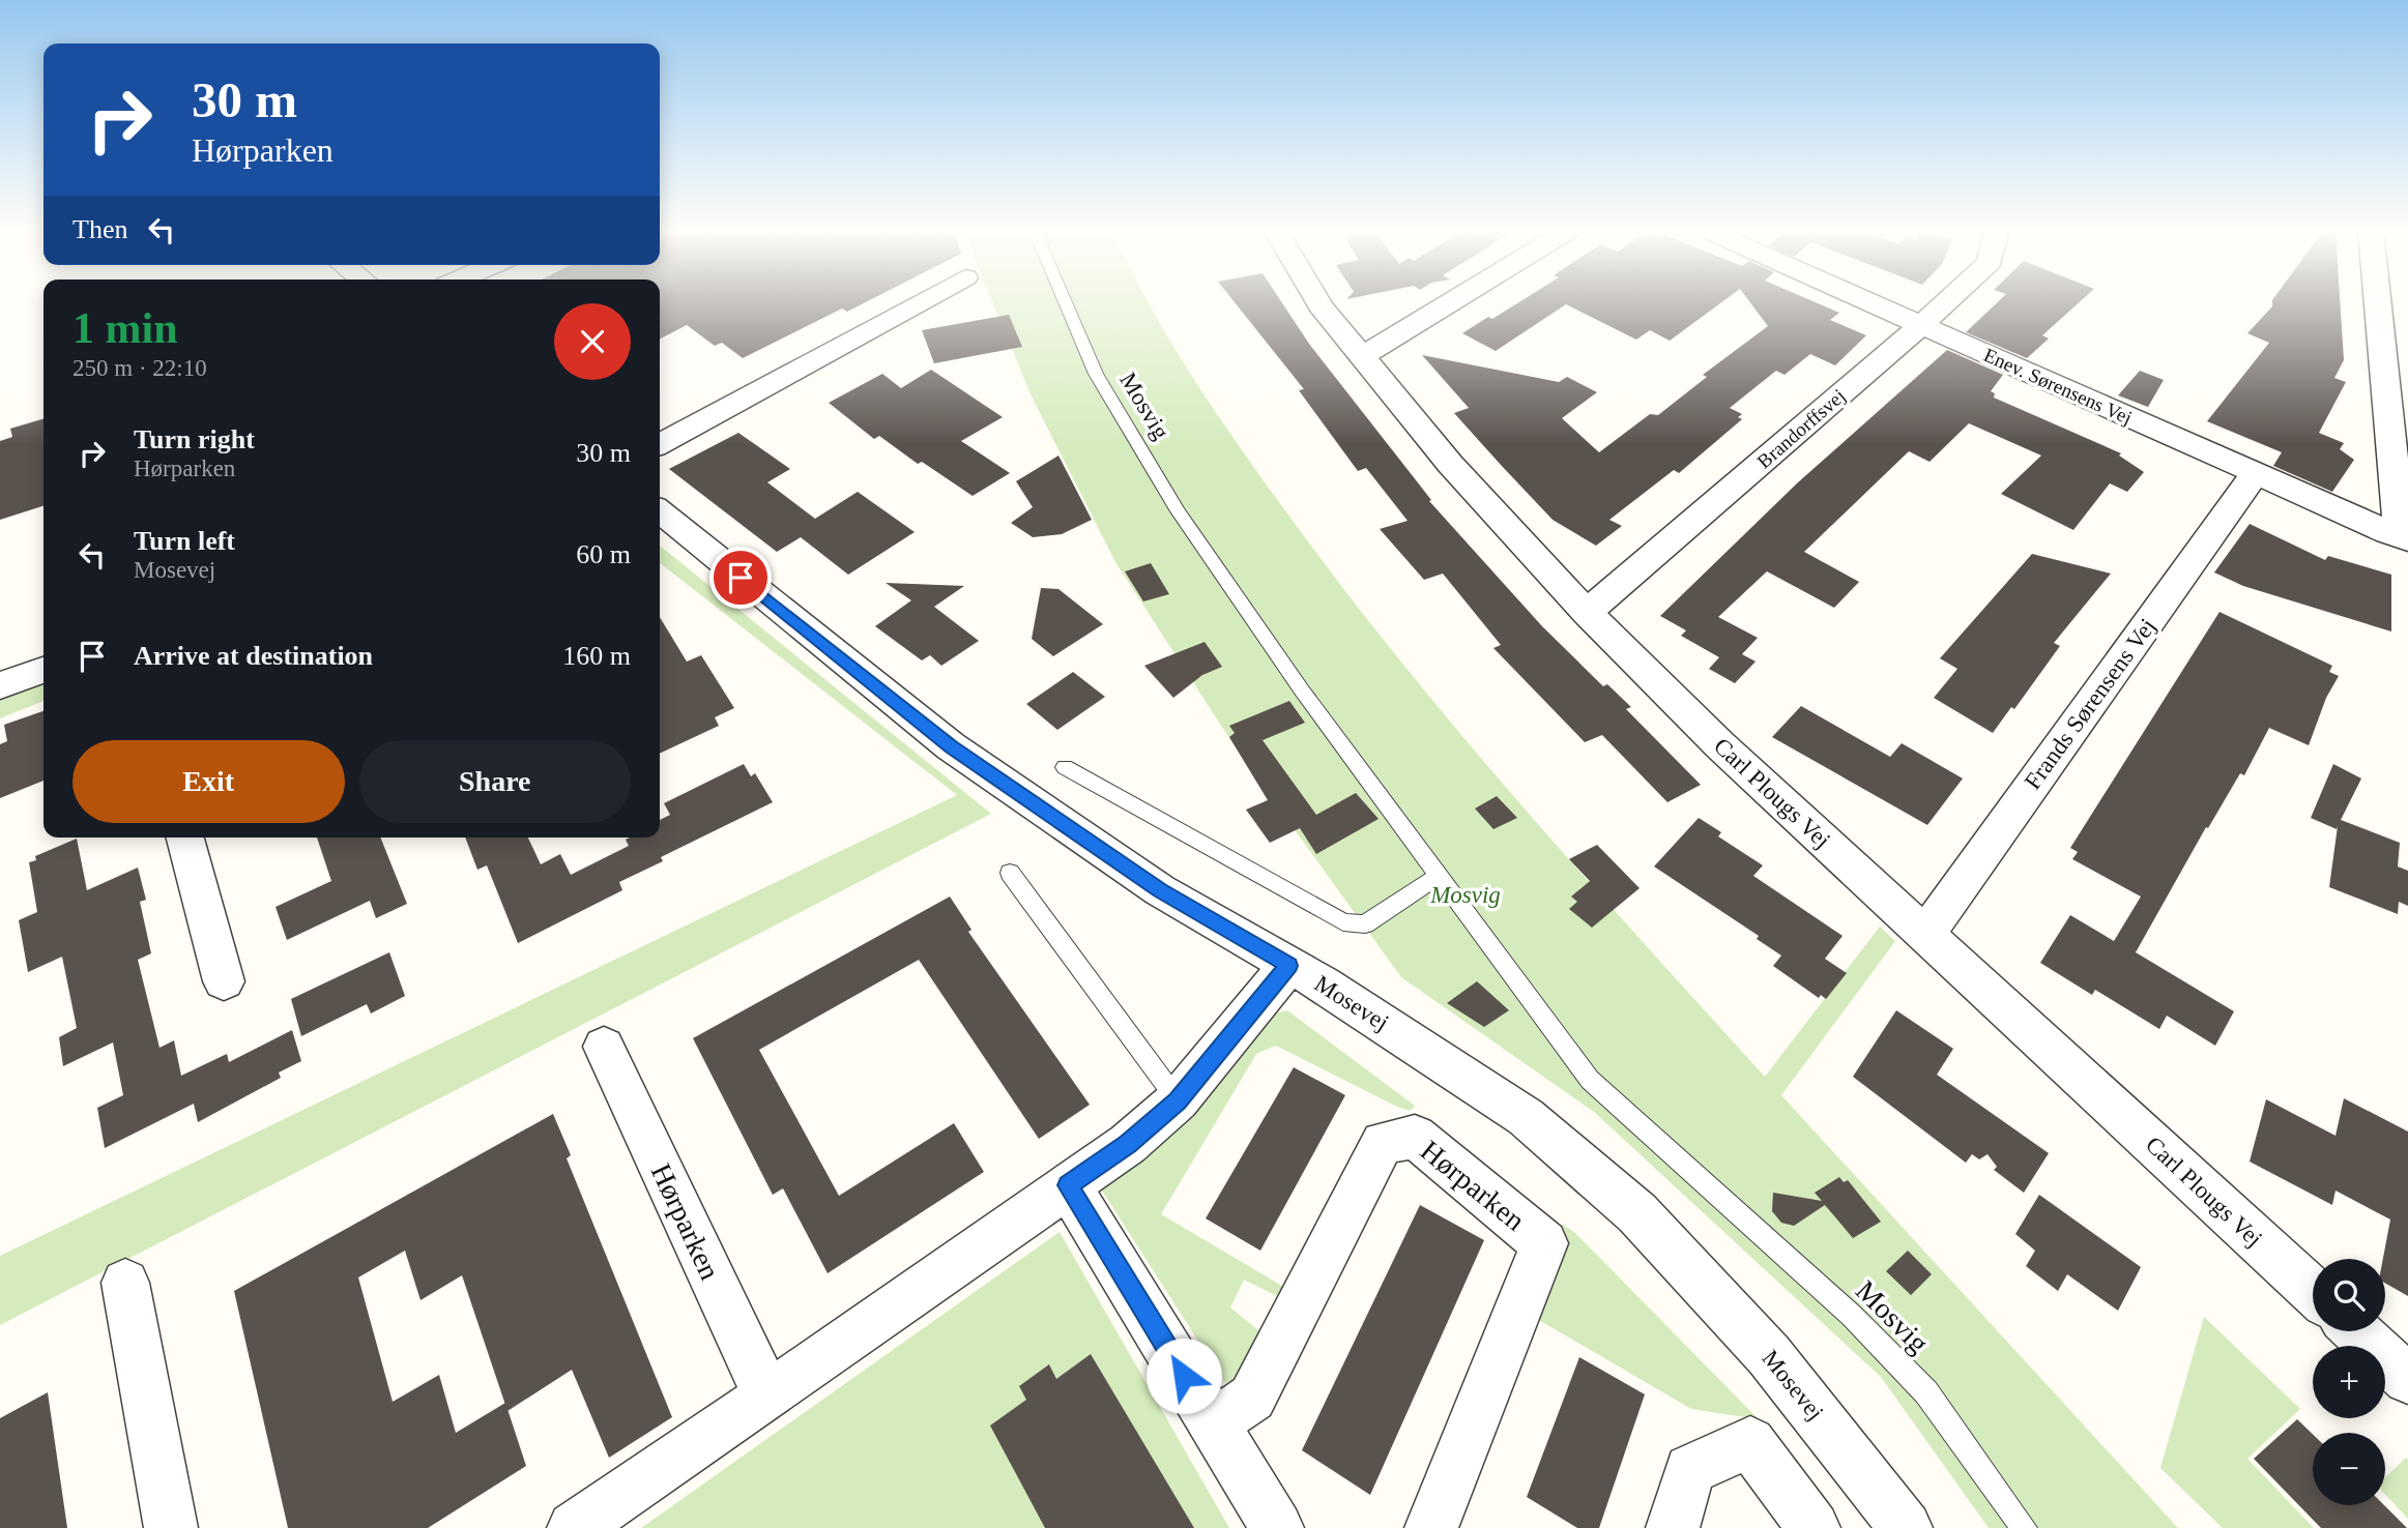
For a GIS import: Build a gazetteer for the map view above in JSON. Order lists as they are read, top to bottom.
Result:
{
  "streets": {
    "street": [
      "Enev. Sørensens Vej",
      "Brandorffsvej",
      "Frands Sørensens Vej",
      "Carl Plougs Vej",
      "Mosevej",
      "Hørparken"
    ],
    "lane": ["Mosvig"]
  },
  "crossings": [
    ["Enev. Sørensens Vej", "Brandorffsvej"],
    ["Enev. Sørensens Vej", "Frands Sørensens Vej"],
    ["Brandorffsvej", "Carl Plougs Vej"],
    ["Frands Sørensens Vej", "Carl Plougs Vej"]
  ],
  "parks": ["Mosvig"],
  "page": {
    "turn": ["30 m", "Hørparken"],
    "then": "Then",
    "heading": ["1 min", "250 m · 22:10"],
    "list": [
      {
        "name": "Turn right",
        "note": "Hørparken",
        "value": "30 m"
      },
      {
        "name": "Turn left",
        "note": "Mosevej",
        "value": "60 m"
      },
      {
        "name": "Arrive at destination",
        "value": "160 m"
      }
    ],
    "buttons": ["Exit", "Share"],
    "map_buttons": ["+", "−"]
  }
}
